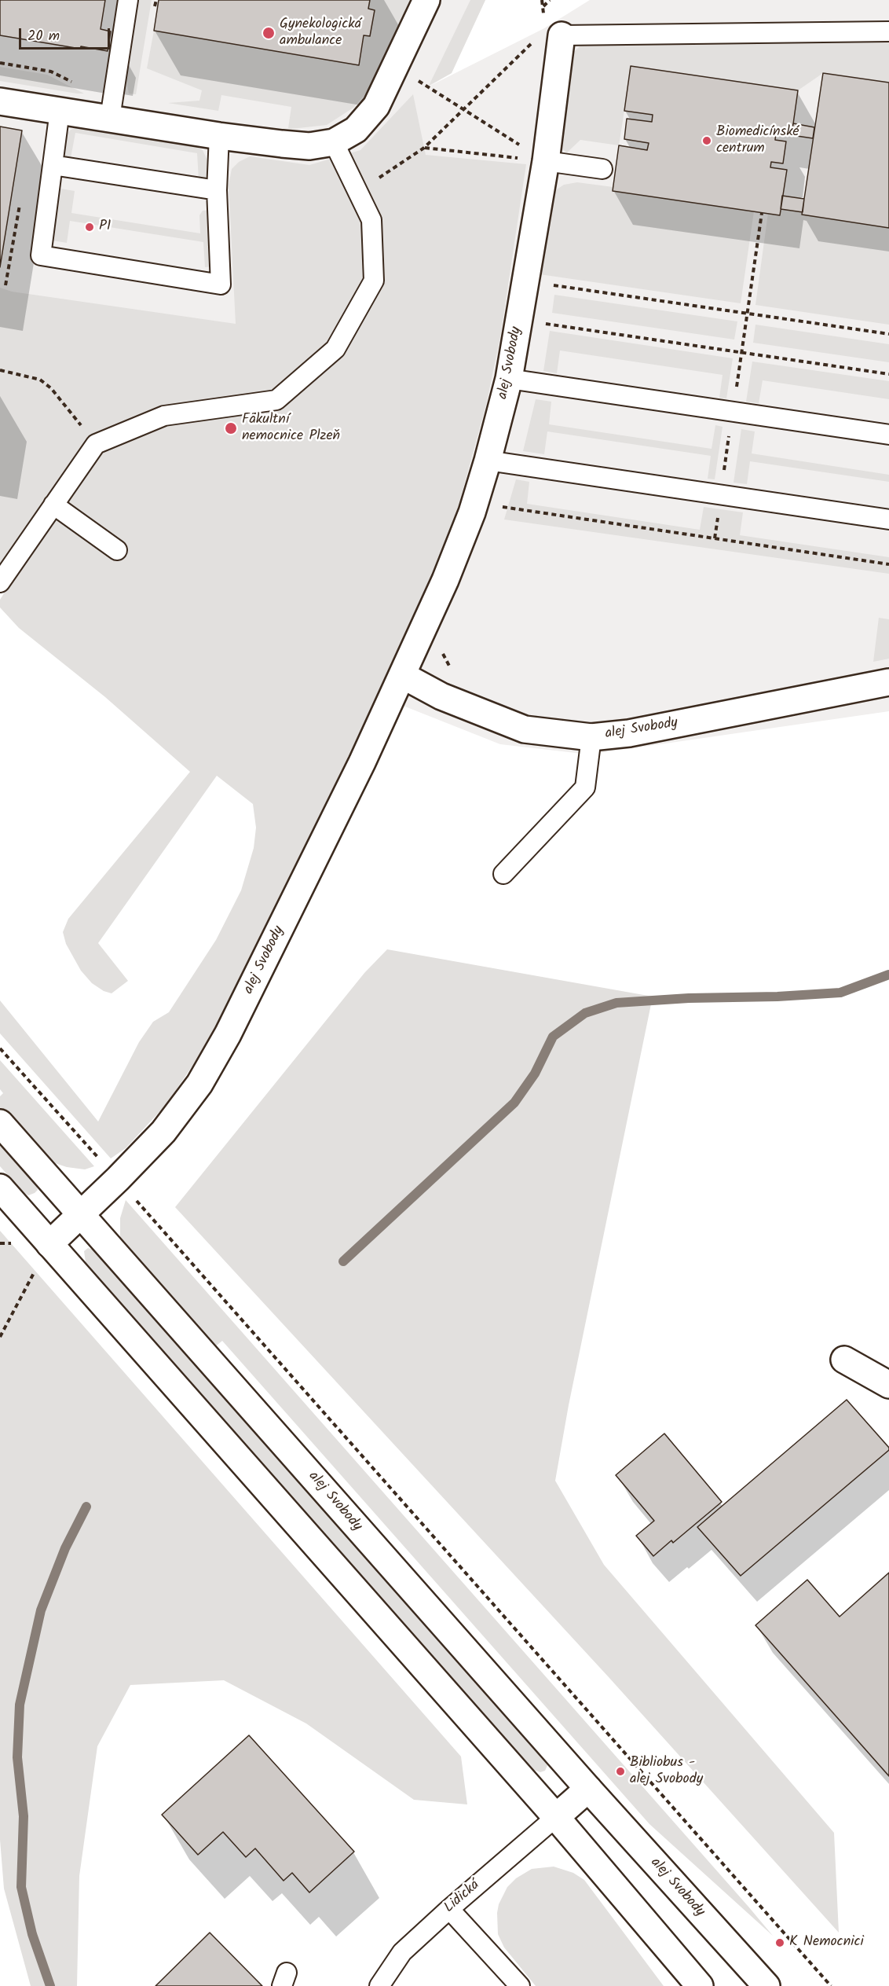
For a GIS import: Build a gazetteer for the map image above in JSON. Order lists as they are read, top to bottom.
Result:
{
  "streets": {
    "street": ["alej Svobody"],
    "lane": ["Lidická"]
  },
  "places": [
    "Gynekologická ambulance",
    "Biomedicínské centrum",
    "P1",
    "Fakultní nemocnice Plzeň",
    "Bibliobus - alej Svobody",
    "K Nemocnici"
  ],
  "scale_bar": "20 m"
}
